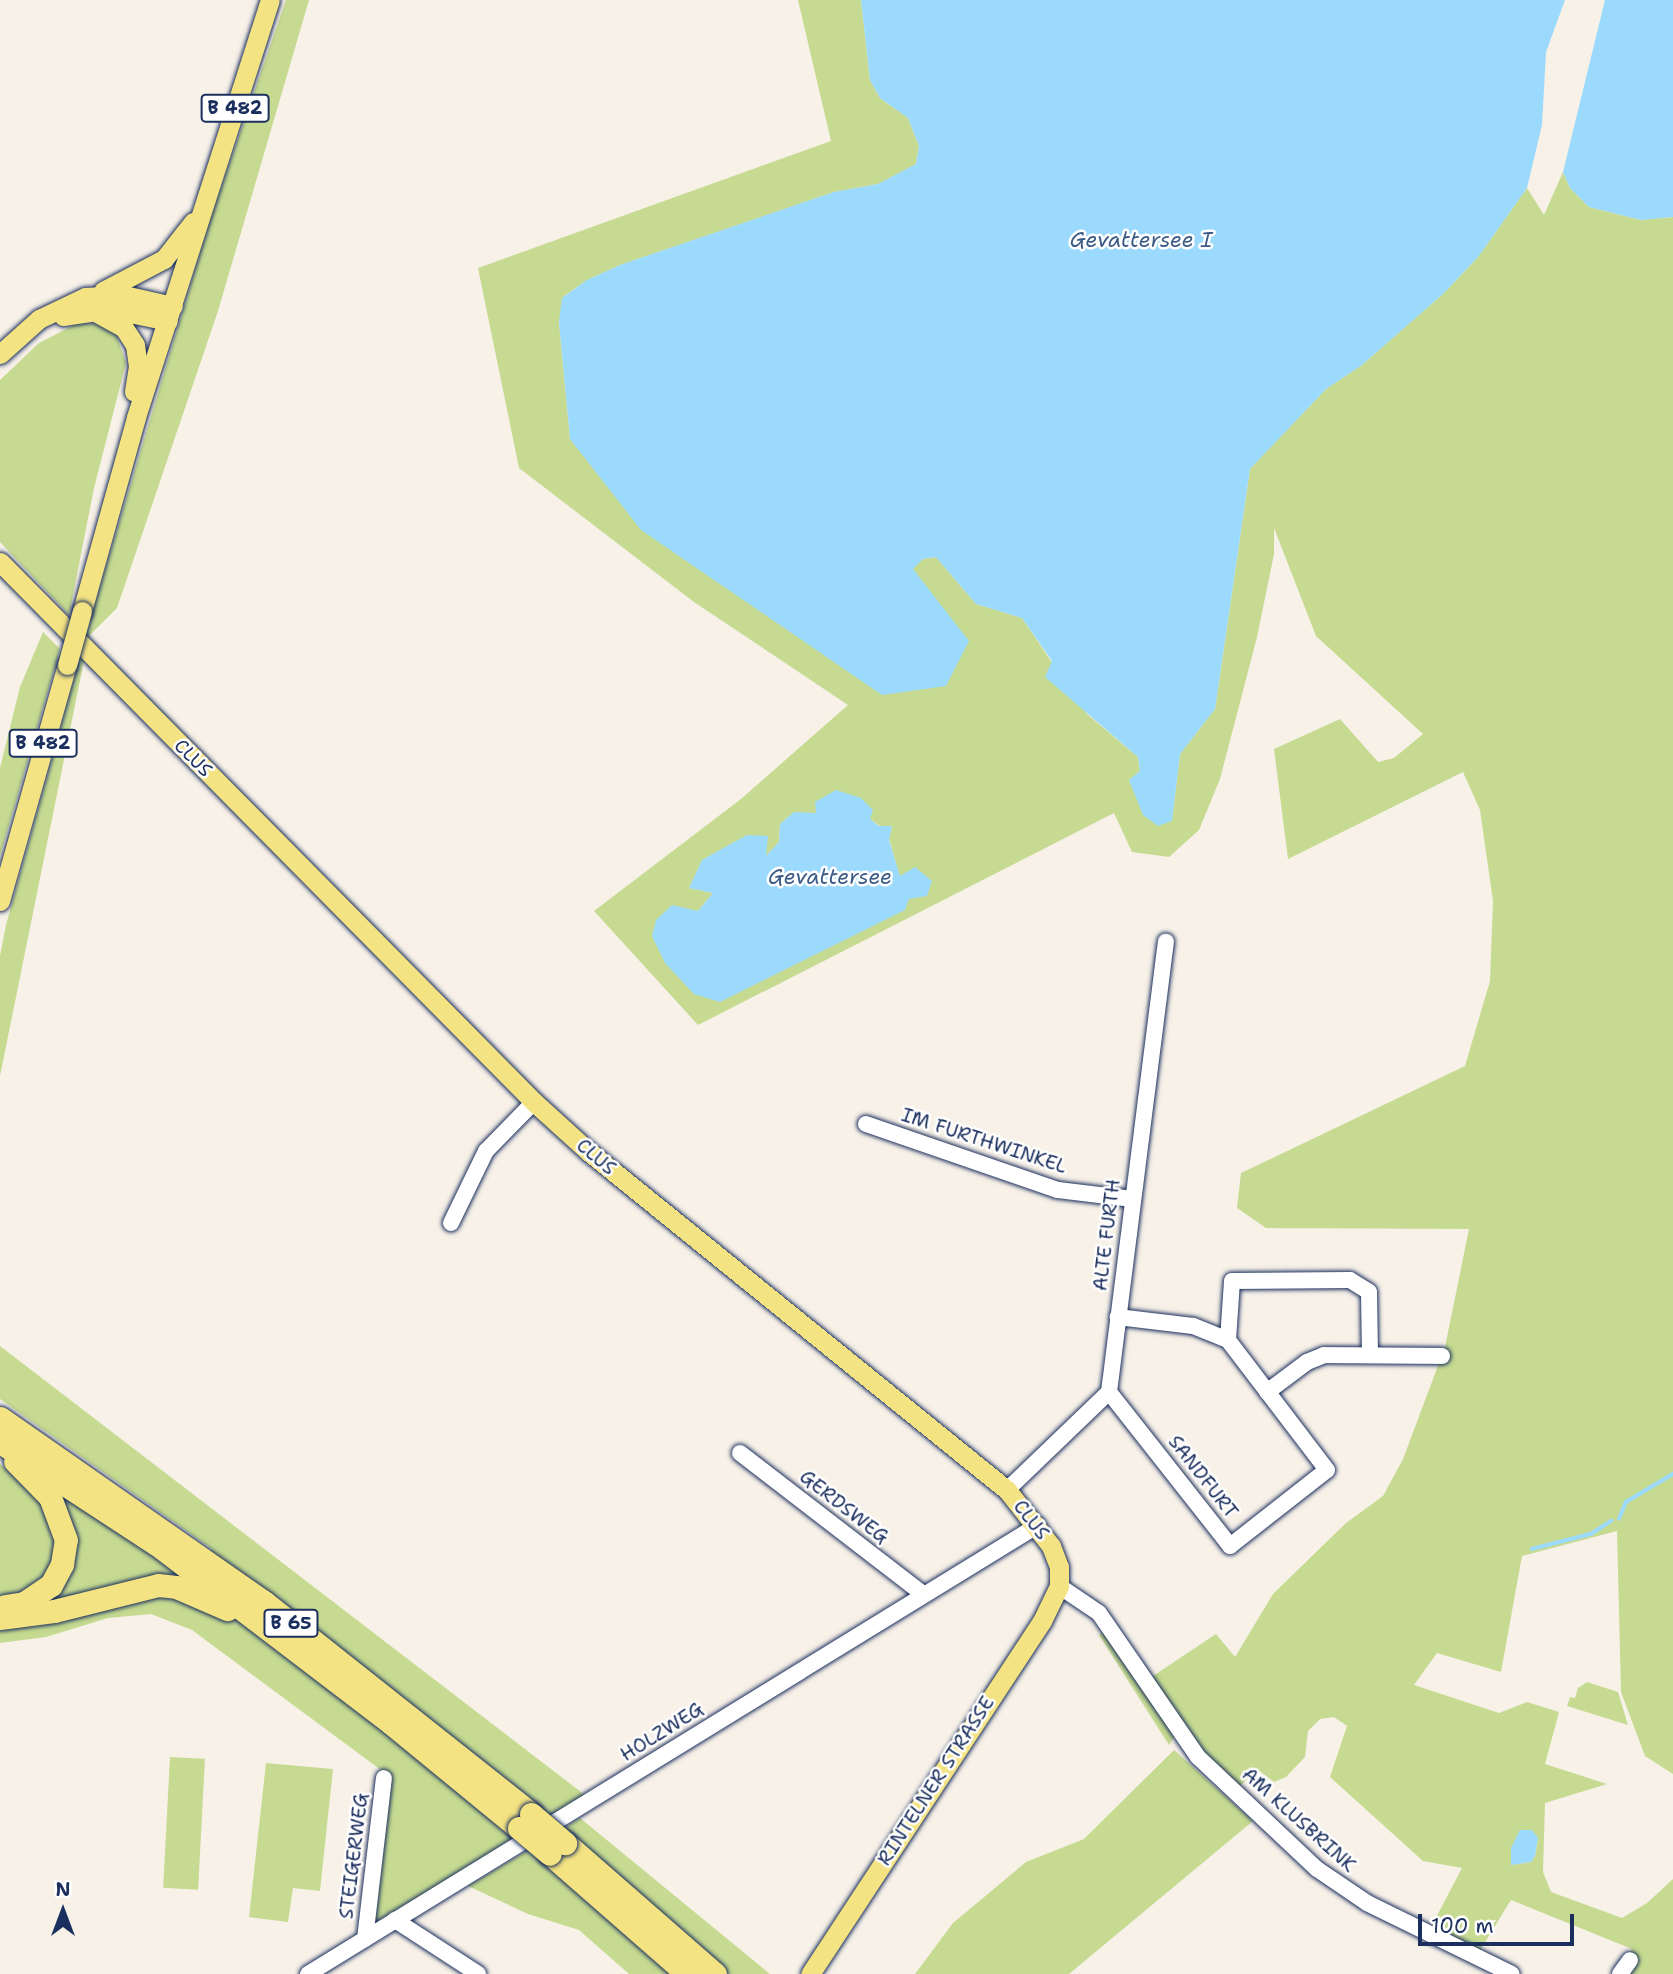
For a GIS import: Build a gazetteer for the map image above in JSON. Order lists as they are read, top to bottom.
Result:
{
  "streets": {
    "highway": ["B 65"],
    "main road": ["B 482", "CLUS", "RINTELNER STRASSE"],
    "street": [
      "IM FURTHWINKEL",
      "ALTE FURTH",
      "SANDFURT",
      "GERDSWEG",
      "HOLZWEG",
      "AM KLUSBRINK",
      "STEIGERWEG"
    ]
  },
  "crossings": [
    ["CLUS", "HOLZWEG"],
    ["CLUS", "RINTELNER STRASSE"],
    ["CLUS", "AM KLUSBRINK"],
    ["IM FURTHWINKEL", "ALTE FURTH"],
    ["ALTE FURTH", "SANDFURT"],
    ["GERDSWEG", "HOLZWEG"],
    ["HOLZWEG", "STEIGERWEG"],
    ["RINTELNER STRASSE", "AM KLUSBRINK"]
  ],
  "water": ["Gevattersee I", "Gevattersee"],
  "scale_bar": "100 m",
  "north": "top"
}
